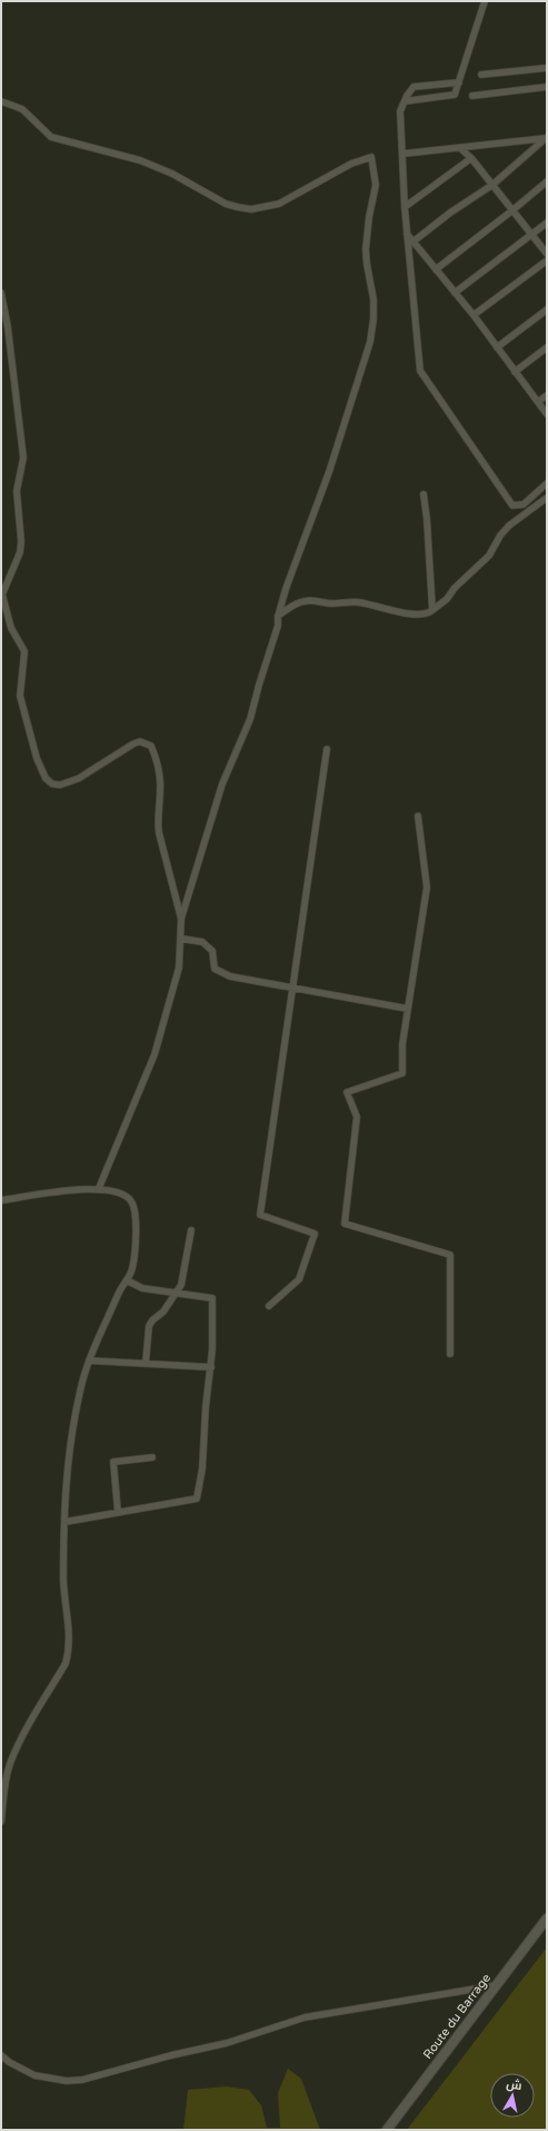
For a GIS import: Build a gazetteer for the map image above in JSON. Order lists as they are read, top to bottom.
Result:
{
  "streets": {
    "main road": ["Route du Barrage"]
  },
  "north": "top"
}
